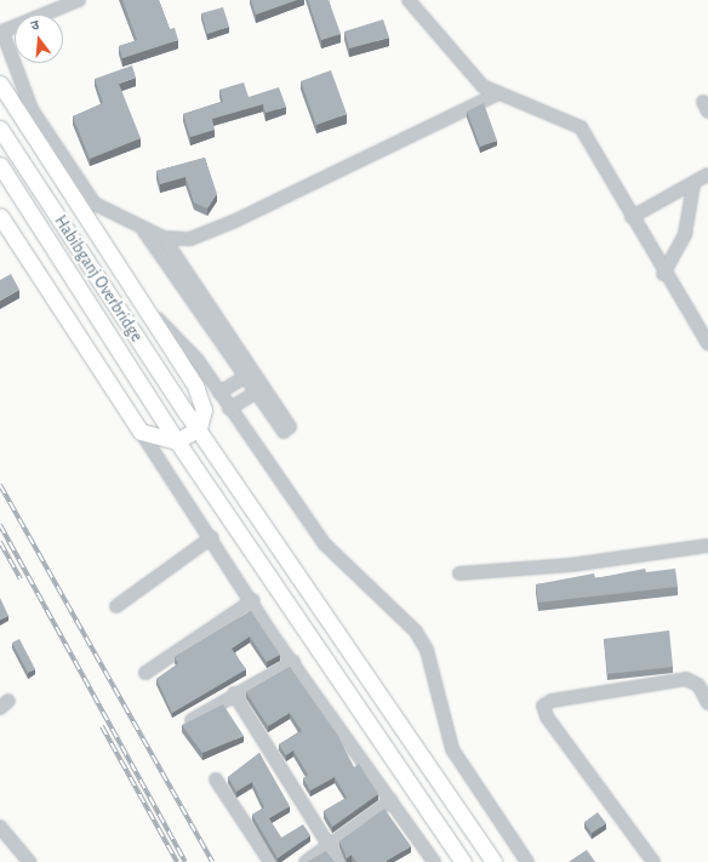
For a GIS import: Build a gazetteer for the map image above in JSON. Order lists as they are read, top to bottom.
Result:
{
  "streets": {
    "main road": ["Habibganj Overbridge"]
  },
  "north": "top"
}
